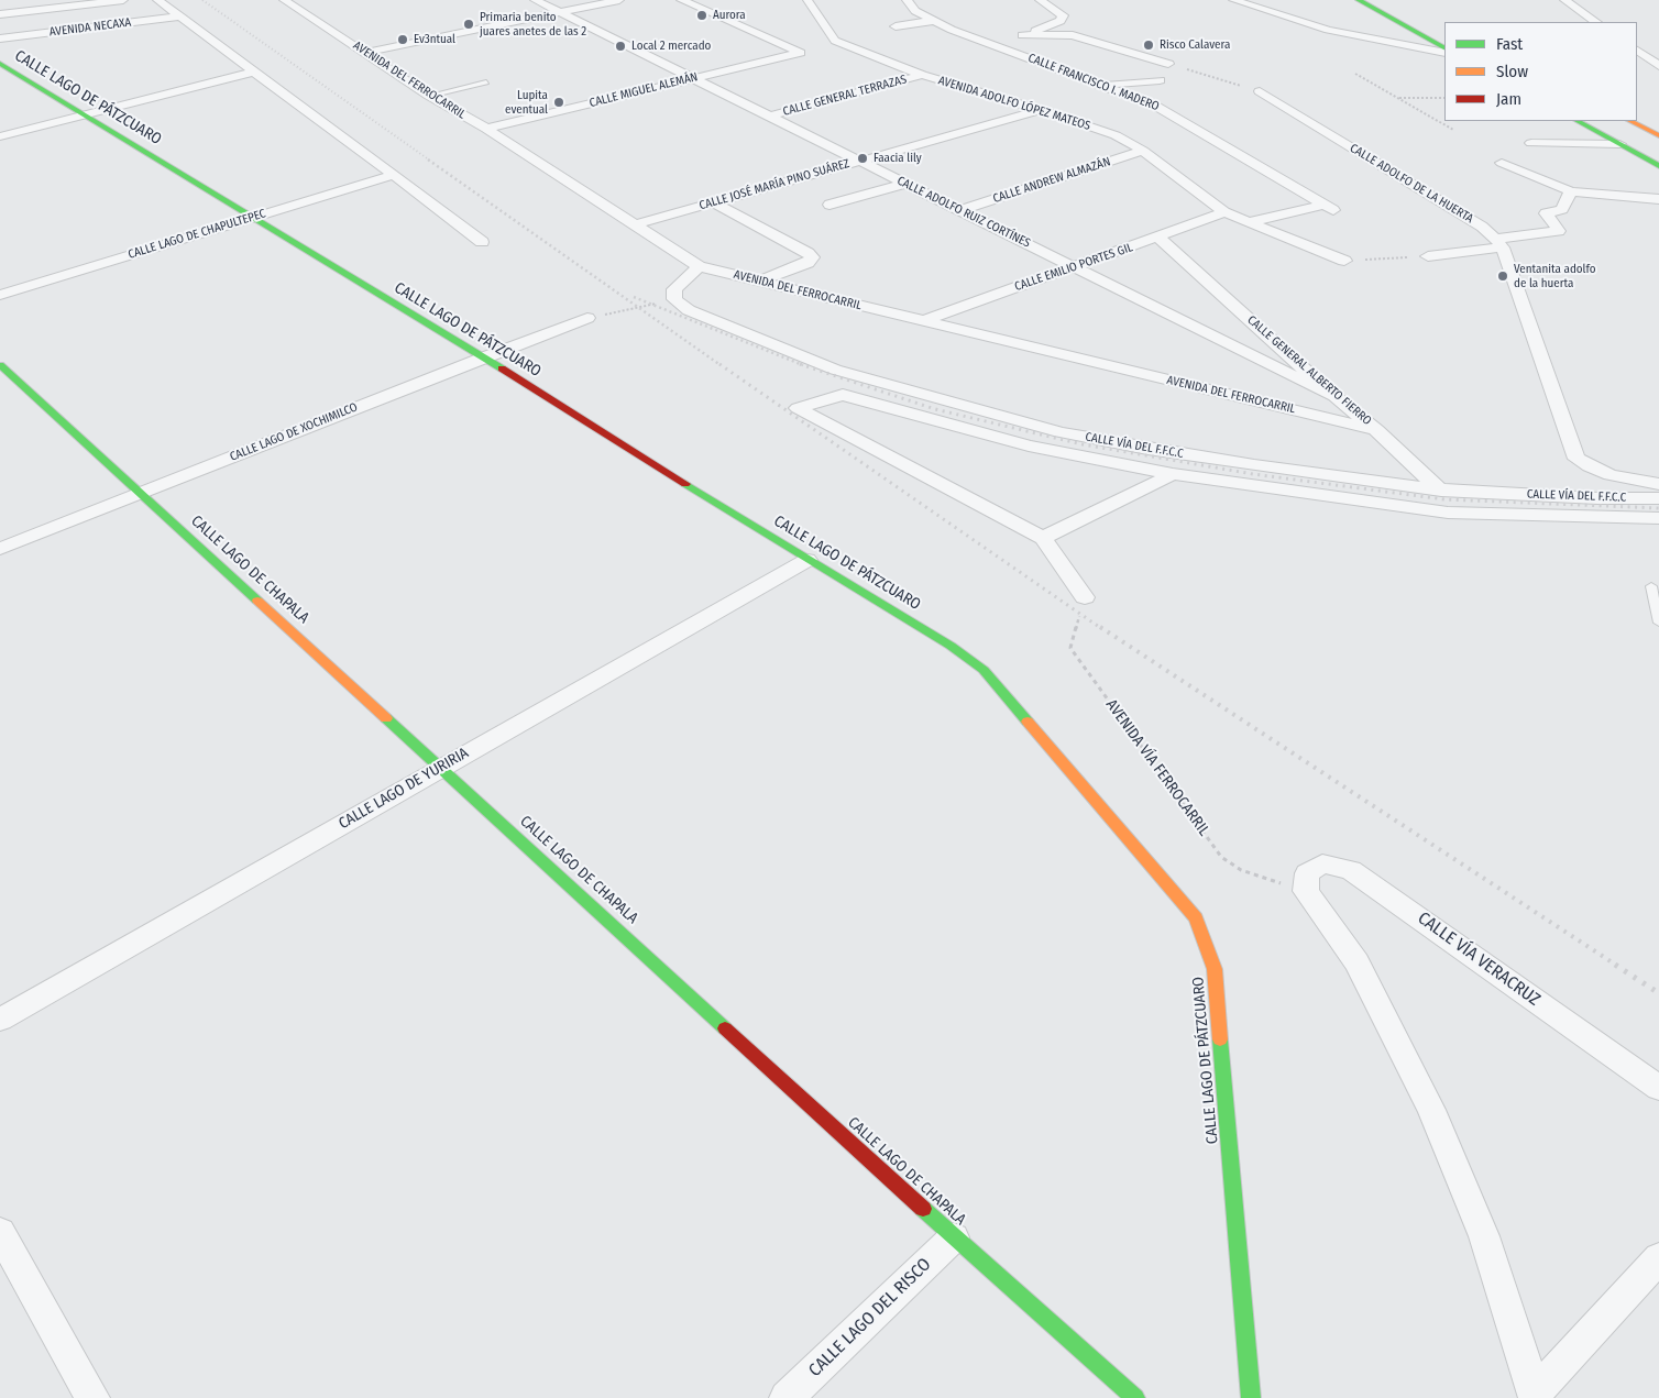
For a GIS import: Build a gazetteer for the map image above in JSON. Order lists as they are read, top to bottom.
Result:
{
  "streets": {
    "street": [
      "AVENIDA NECAXA",
      "AVENIDA DEL FERROCARRIL",
      "CALLE FRANCISCO I. MADERO",
      "CALLE MIGUEL ALEMÁN",
      "CALLE GENERAL TERRAZAS",
      "CALLE LAGO DE PÁTZCUARO",
      "AVENIDA ADOLFO LÓPEZ MATEOS",
      "CALLE ANDREW ALMAZÁN",
      "CALLE ADOLFO DE LA HUERTA",
      "CALLE JOSÉ MARÍA PINO SUÁREZ",
      "CALLE ADOLFO RUIZ CORTÍNES",
      "CALLE LAGO DE CHAPULTEPEC",
      "CALLE EMILIO PORTES GIL",
      "CALLE GENERAL ALBERTO FIERRO",
      "CALLE LAGO DE XOCHIMILCO",
      "CALLE VÍA DEL F.F.C.C",
      "CALLE LAGO DE CHAPALA",
      "CALLE LAGO DE YURIRIA",
      "CALLE VÍA VERACRUZ",
      "CALLE LAGO DEL RISCO"
    ],
    "path": ["AVENIDA VÍA FERROCARRIL"]
  },
  "crossings": [
    ["AVENIDA DEL FERROCARRIL", "CALLE MIGUEL ALEMÁN"],
    ["AVENIDA DEL FERROCARRIL", "CALLE JOSÉ MARÍA PINO SUÁREZ"],
    ["AVENIDA DEL FERROCARRIL", "CALLE EMILIO PORTES GIL"],
    ["AVENIDA DEL FERROCARRIL", "CALLE GENERAL ALBERTO FIERRO"],
    ["CALLE FRANCISCO I. MADERO", "AVENIDA ADOLFO LÓPEZ MATEOS"],
    ["CALLE MIGUEL ALEMÁN", "CALLE ADOLFO RUIZ CORTÍNES"],
    ["CALLE GENERAL TERRAZAS", "AVENIDA ADOLFO LÓPEZ MATEOS"],
    ["CALLE GENERAL TERRAZAS", "CALLE ADOLFO RUIZ CORTÍNES"],
    ["CALLE LAGO DE PÁTZCUARO", "CALLE LAGO DE CHAPULTEPEC"],
    ["CALLE LAGO DE PÁTZCUARO", "CALLE LAGO DE XOCHIMILCO"],
    ["CALLE LAGO DE PÁTZCUARO", "CALLE LAGO DE YURIRIA"],
    ["AVENIDA ADOLFO LÓPEZ MATEOS", "CALLE ANDREW ALMAZÁN"],
    ["AVENIDA ADOLFO LÓPEZ MATEOS", "CALLE JOSÉ MARÍA PINO SUÁREZ"],
    ["AVENIDA ADOLFO LÓPEZ MATEOS", "CALLE EMILIO PORTES GIL"],
    ["CALLE ANDREW ALMAZÁN", "CALLE ADOLFO RUIZ CORTÍNES"],
    ["CALLE JOSÉ MARÍA PINO SUÁREZ", "CALLE ADOLFO RUIZ CORTÍNES"],
    ["CALLE ADOLFO RUIZ CORTÍNES", "CALLE EMILIO PORTES GIL"],
    ["CALLE ADOLFO RUIZ CORTÍNES", "CALLE GENERAL ALBERTO FIERRO"],
    ["CALLE EMILIO PORTES GIL", "CALLE GENERAL ALBERTO FIERRO"],
    ["CALLE GENERAL ALBERTO FIERRO", "CALLE VÍA DEL F.F.C.C"],
    ["CALLE LAGO DE XOCHIMILCO", "CALLE LAGO DE CHAPALA"],
    ["CALLE LAGO DE CHAPALA", "CALLE LAGO DE YURIRIA"],
    ["CALLE LAGO DE CHAPALA", "CALLE LAGO DEL RISCO"],
    ["AVENIDA VÍA FERROCARRIL", "CALLE VÍA VERACRUZ"]
  ],
  "places": [
    "Aurora",
    "Primaria benito juares anetes de las 2",
    "Ev3ntual",
    "Risco Calavera",
    "Local 2 mercado",
    "Lupita eventual",
    "Faacia lily",
    "Ventanita adolfo de la huerta"
  ],
  "legend": ["Fast", "Slow", "Jam"]
}
